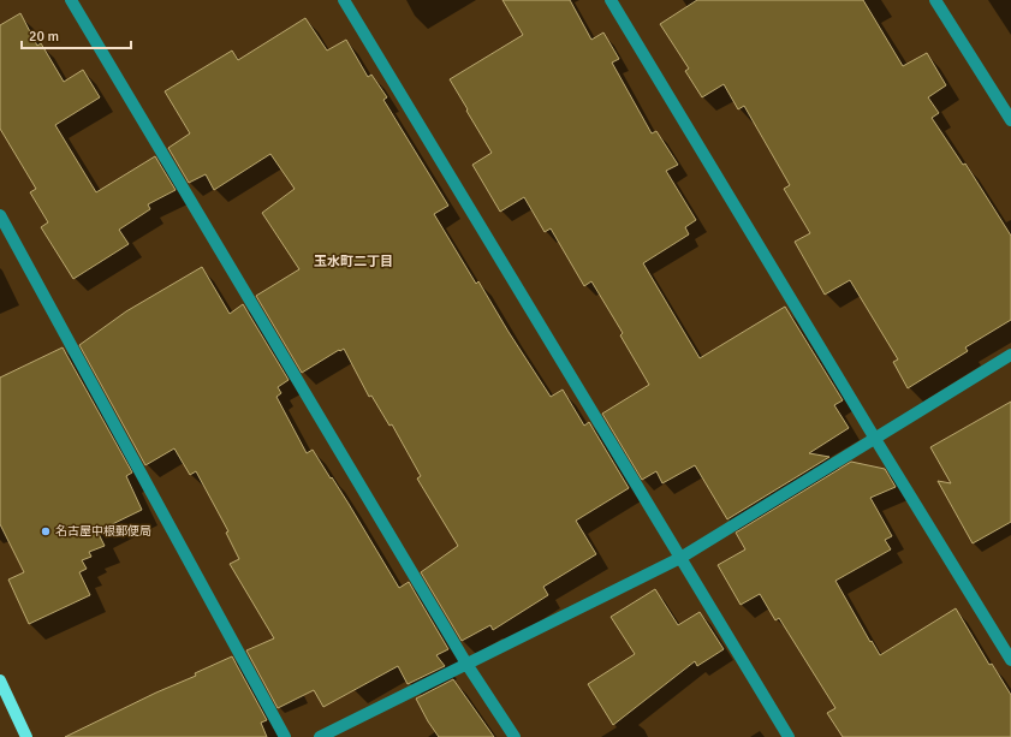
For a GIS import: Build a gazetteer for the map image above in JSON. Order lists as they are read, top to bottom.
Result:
{
  "districts": ["玉水町二丁目"],
  "places": ["名古屋中根郵便局"],
  "scale_bar": "20 m"
}
